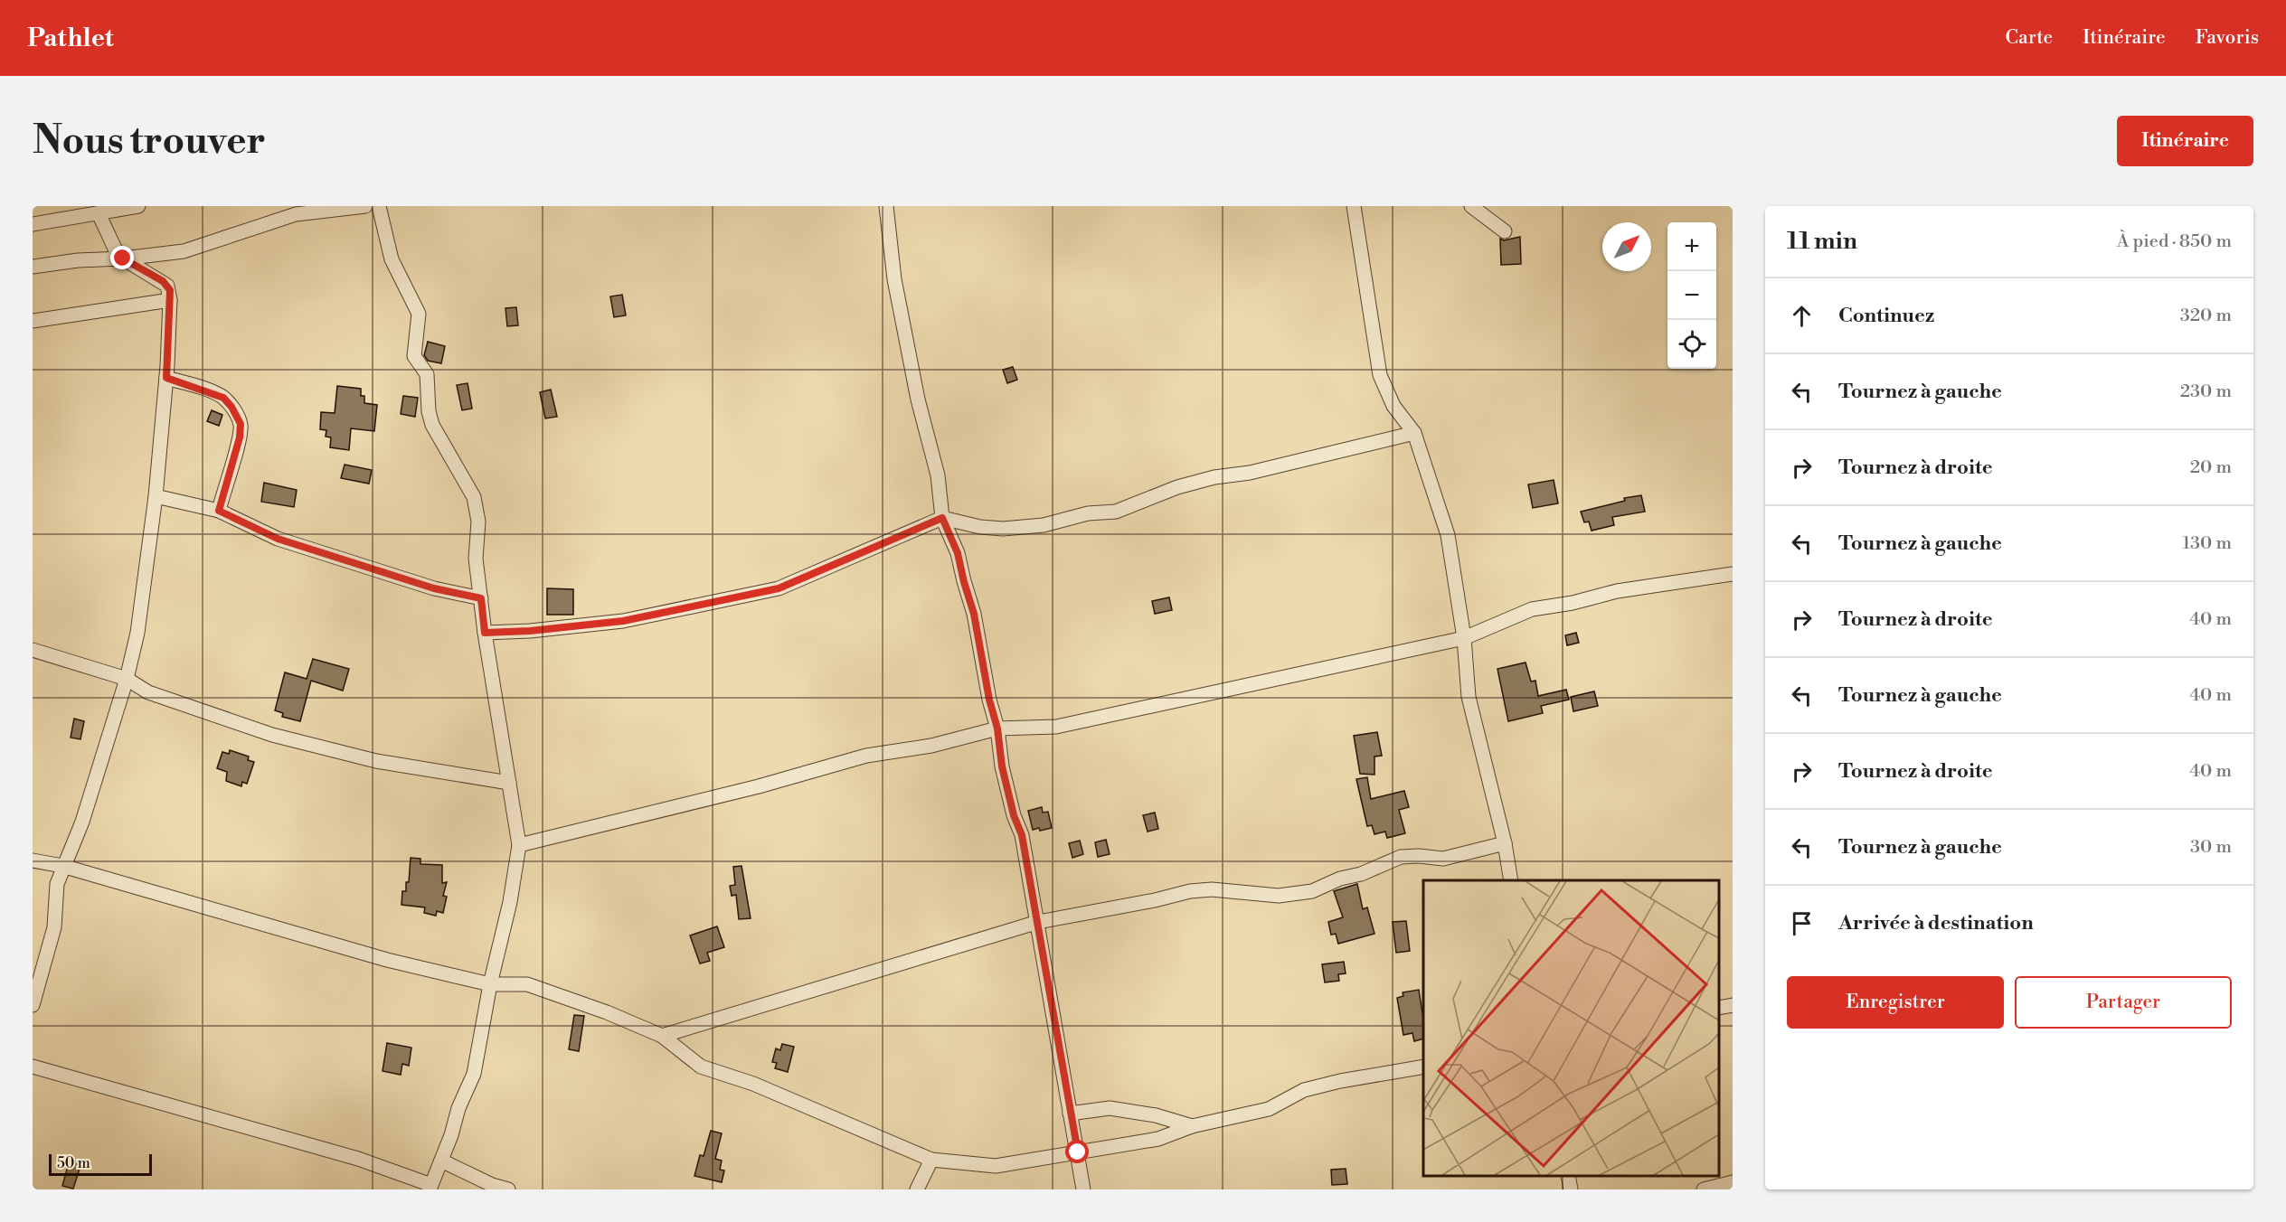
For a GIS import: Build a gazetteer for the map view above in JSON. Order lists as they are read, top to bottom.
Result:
{
  "scale_bar": "50 m",
  "north": "top right",
  "page": {
    "header": "Pathlet",
    "nav": ["Carte", "Itinéraire", "Favoris"],
    "buttons": [
      "Itinéraire",
      ["Enregistrer", "Partager"]
    ],
    "title": "Nous trouver",
    "heading": ["11 min", "À pied · 850 m"],
    "map_buttons": ["+", "−"],
    "list": [
      ["Continuez", "320 m"],
      ["Tournez à gauche", "230 m"],
      ["Tournez à droite", "20 m"],
      ["Tournez à gauche", "130 m"],
      ["Tournez à droite", "40 m"],
      ["Tournez à gauche", "40 m"],
      ["Tournez à droite", "40 m"],
      ["Tournez à gauche", "30 m"],
      "Arrivée à destination"
    ],
    "scale": "50 m"
  }
}
